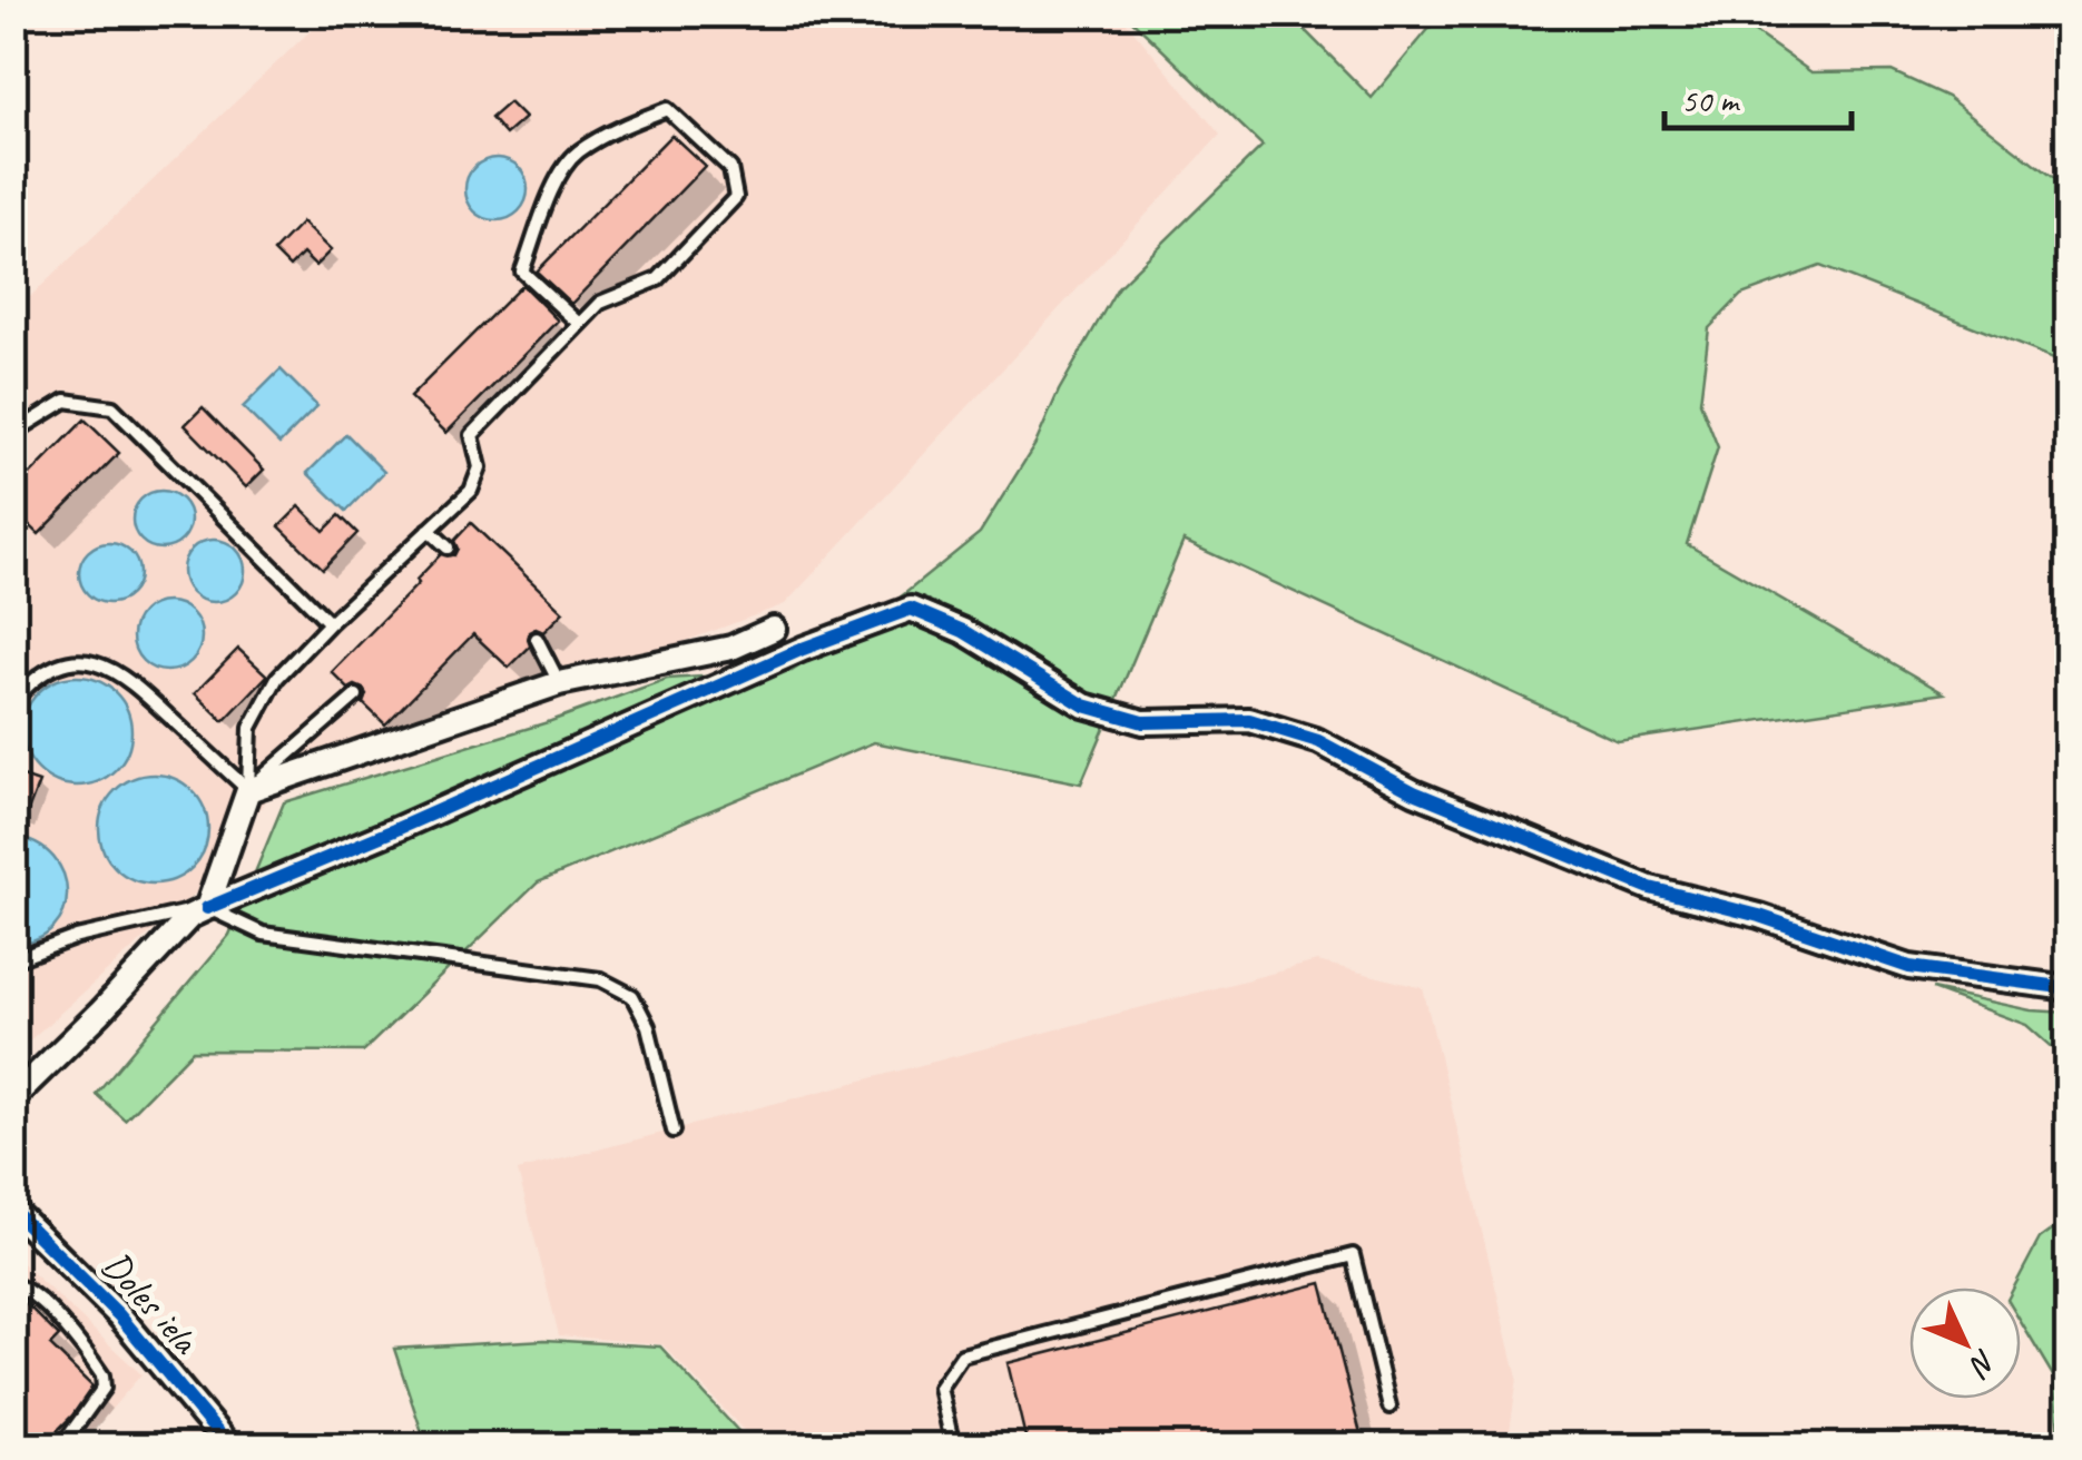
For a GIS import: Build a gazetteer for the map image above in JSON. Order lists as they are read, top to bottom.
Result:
{
  "streets": {
    "street": ["Doles iela"]
  },
  "scale_bar": "50 m",
  "north": "bottom right"
}
